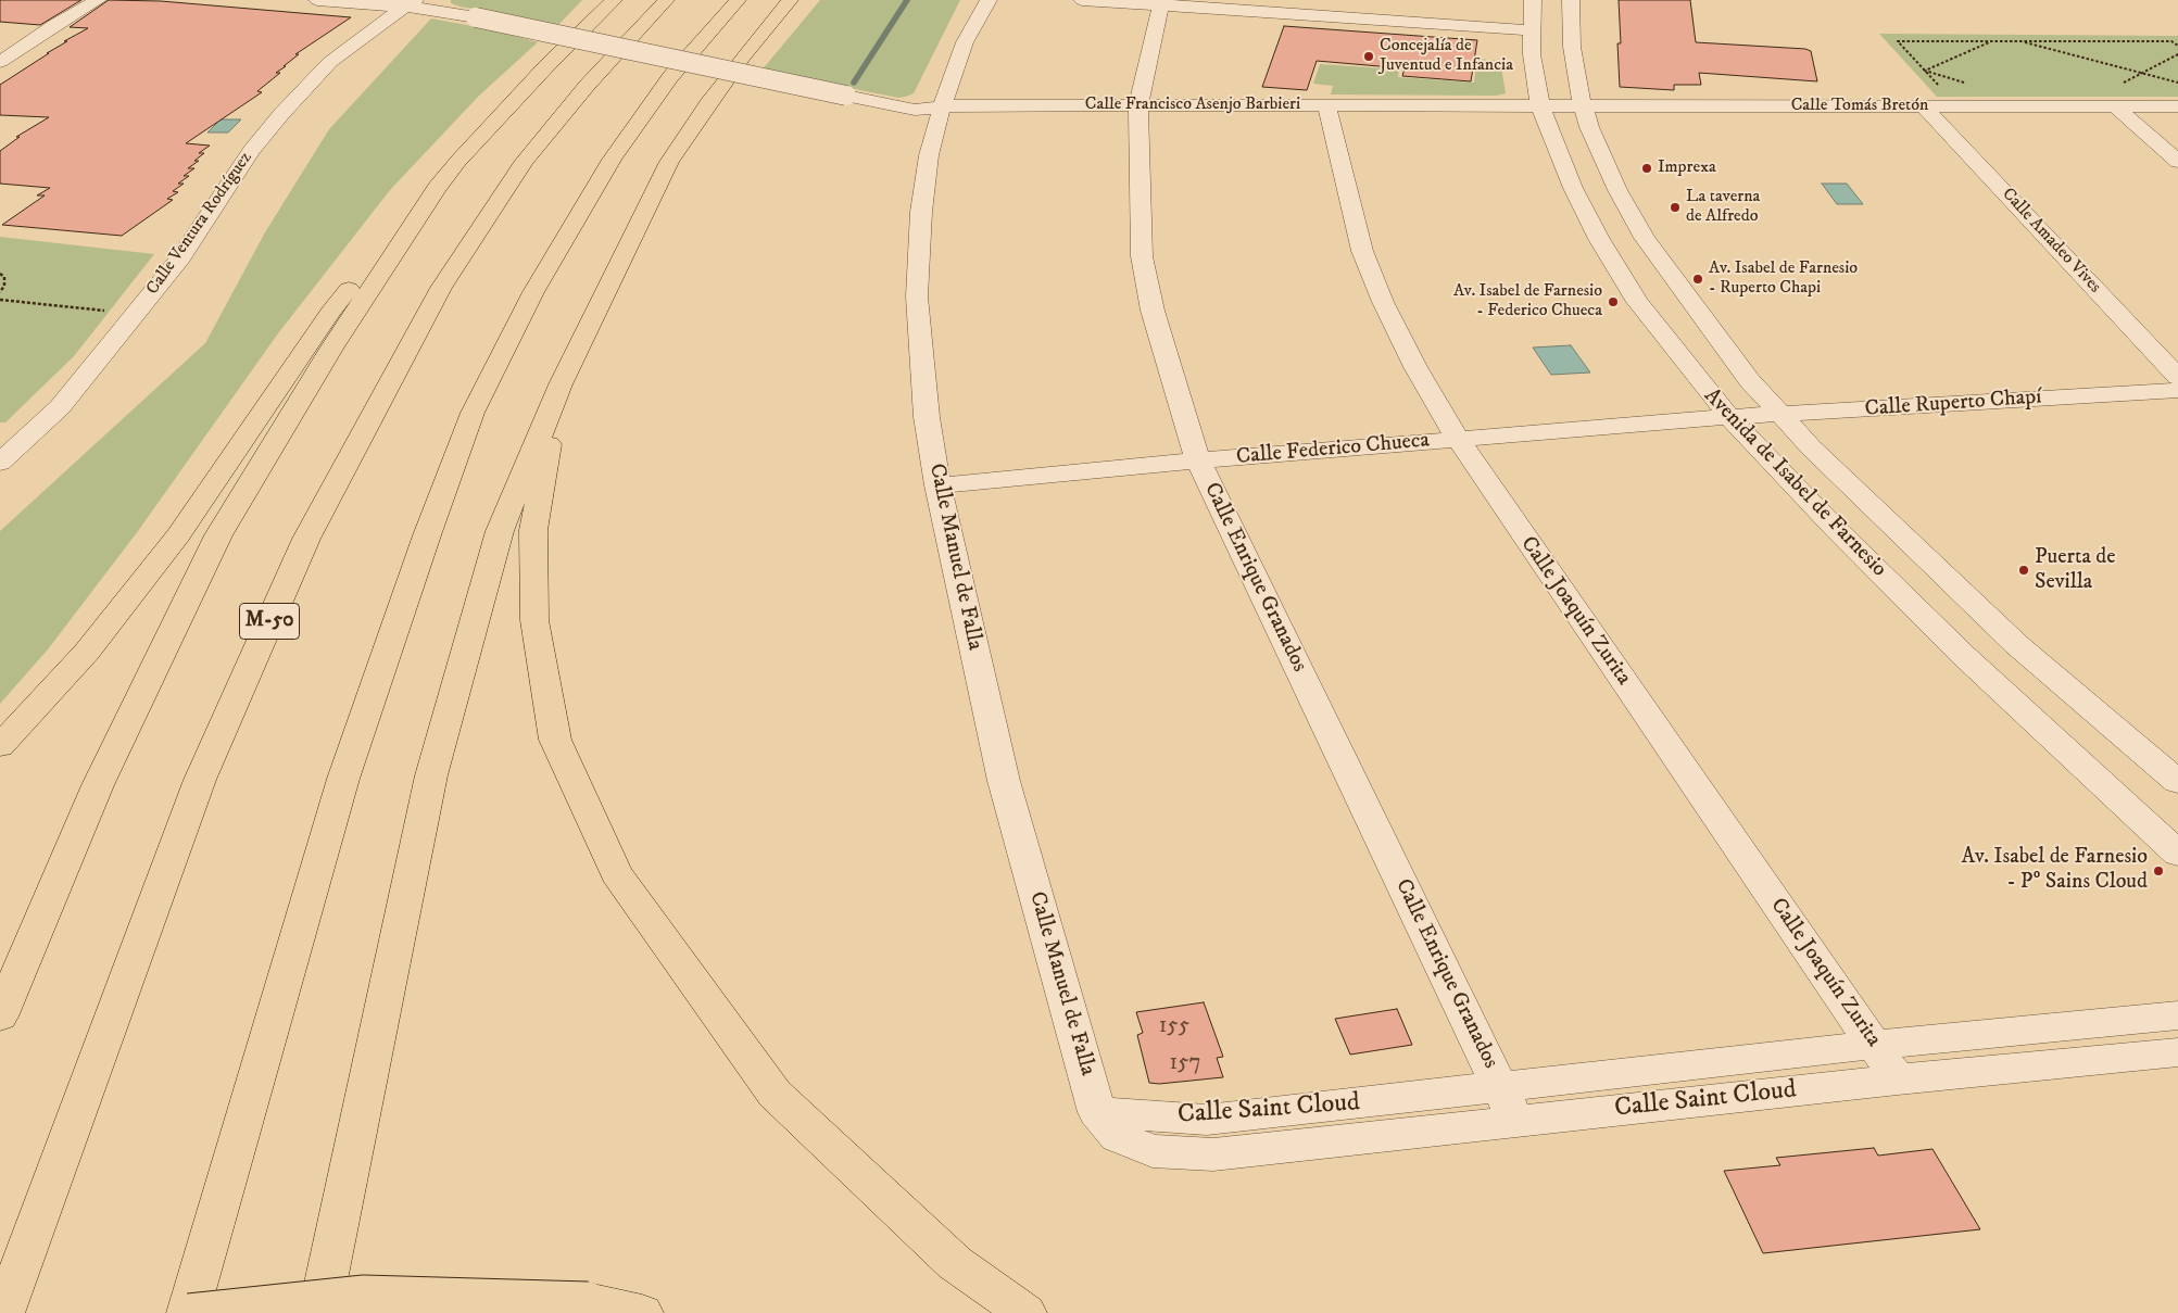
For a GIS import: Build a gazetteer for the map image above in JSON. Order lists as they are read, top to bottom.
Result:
{
  "streets": {
    "highway": ["M-50"],
    "street": [
      "Calle Francisco Asenjo Barbieri",
      "Calle Tomás Bretón",
      "Calle Ventura Rodríguez",
      "Calle Amadeo Vives",
      "Calle Ruperto Chapí",
      "Calle Federico Chueca",
      "Avenida de Isabel de Farnesio",
      "Calle Manuel de Falla",
      "Calle Enrique Granados",
      "Calle Joaquín Zurita",
      "Calle Saint Cloud"
    ]
  },
  "crossings": [
    ["Calle Francisco Asenjo Barbieri", "Calle Tomás Bretón"],
    ["Calle Francisco Asenjo Barbieri", "Calle Ventura Rodríguez"],
    ["Calle Francisco Asenjo Barbieri", "Avenida de Isabel de Farnesio"],
    ["Calle Francisco Asenjo Barbieri", "Calle Manuel de Falla"],
    ["Calle Francisco Asenjo Barbieri", "Calle Enrique Granados"],
    ["Calle Francisco Asenjo Barbieri", "Calle Joaquín Zurita"],
    ["Calle Tomás Bretón", "Calle Amadeo Vives"],
    ["Calle Tomás Bretón", "Avenida de Isabel de Farnesio"],
    ["Calle Ruperto Chapí", "Calle Federico Chueca"],
    ["Calle Ruperto Chapí", "Avenida de Isabel de Farnesio"],
    ["Calle Federico Chueca", "Avenida de Isabel de Farnesio"],
    ["Calle Federico Chueca", "Calle Manuel de Falla"],
    ["Calle Federico Chueca", "Calle Enrique Granados"],
    ["Calle Federico Chueca", "Calle Joaquín Zurita"],
    ["Calle Manuel de Falla", "Calle Saint Cloud"],
    ["Calle Enrique Granados", "Calle Saint Cloud"],
    ["Calle Joaquín Zurita", "Calle Saint Cloud"]
  ],
  "places": [
    "Concejalía de Juventud e Infancia",
    "Imprexa",
    "La taverna de Alfredo",
    "Av. Isabel de Farnesio - Ruperto Chapi",
    "Av. Isabel de Farnesio - Federico Chueca",
    "Puerta de Sevilla",
    "Av. Isabel de Farnesio - Pº Sains Cloud"
  ],
  "house_numbers": ["155", "157"]
}
